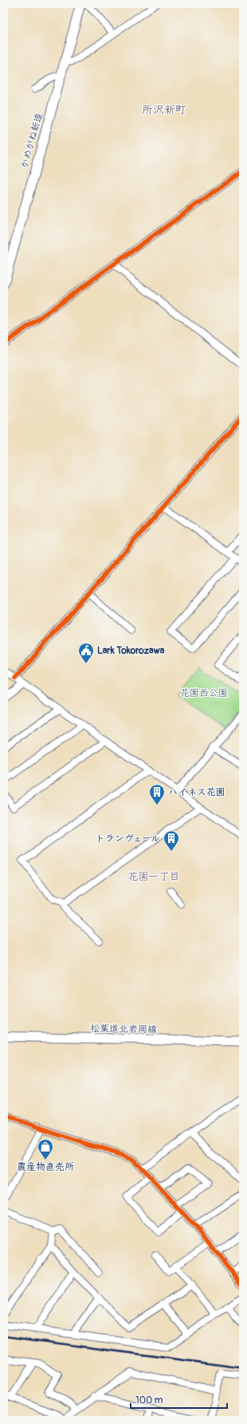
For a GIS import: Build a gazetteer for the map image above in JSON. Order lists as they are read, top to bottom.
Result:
{
  "streets": {
    "street": ["かめがね新道", "松葉道北岩岡線"]
  },
  "districts": ["所沢新町", "花園一丁目"],
  "parks": ["花園西公園"],
  "places": {
    "public building": ["Lark Tokorozawa"],
    "building": ["ハイネス花園", "トランヴェール"],
    "shop": ["農産物直売所"]
  },
  "scale_bar": "100 m"
}
